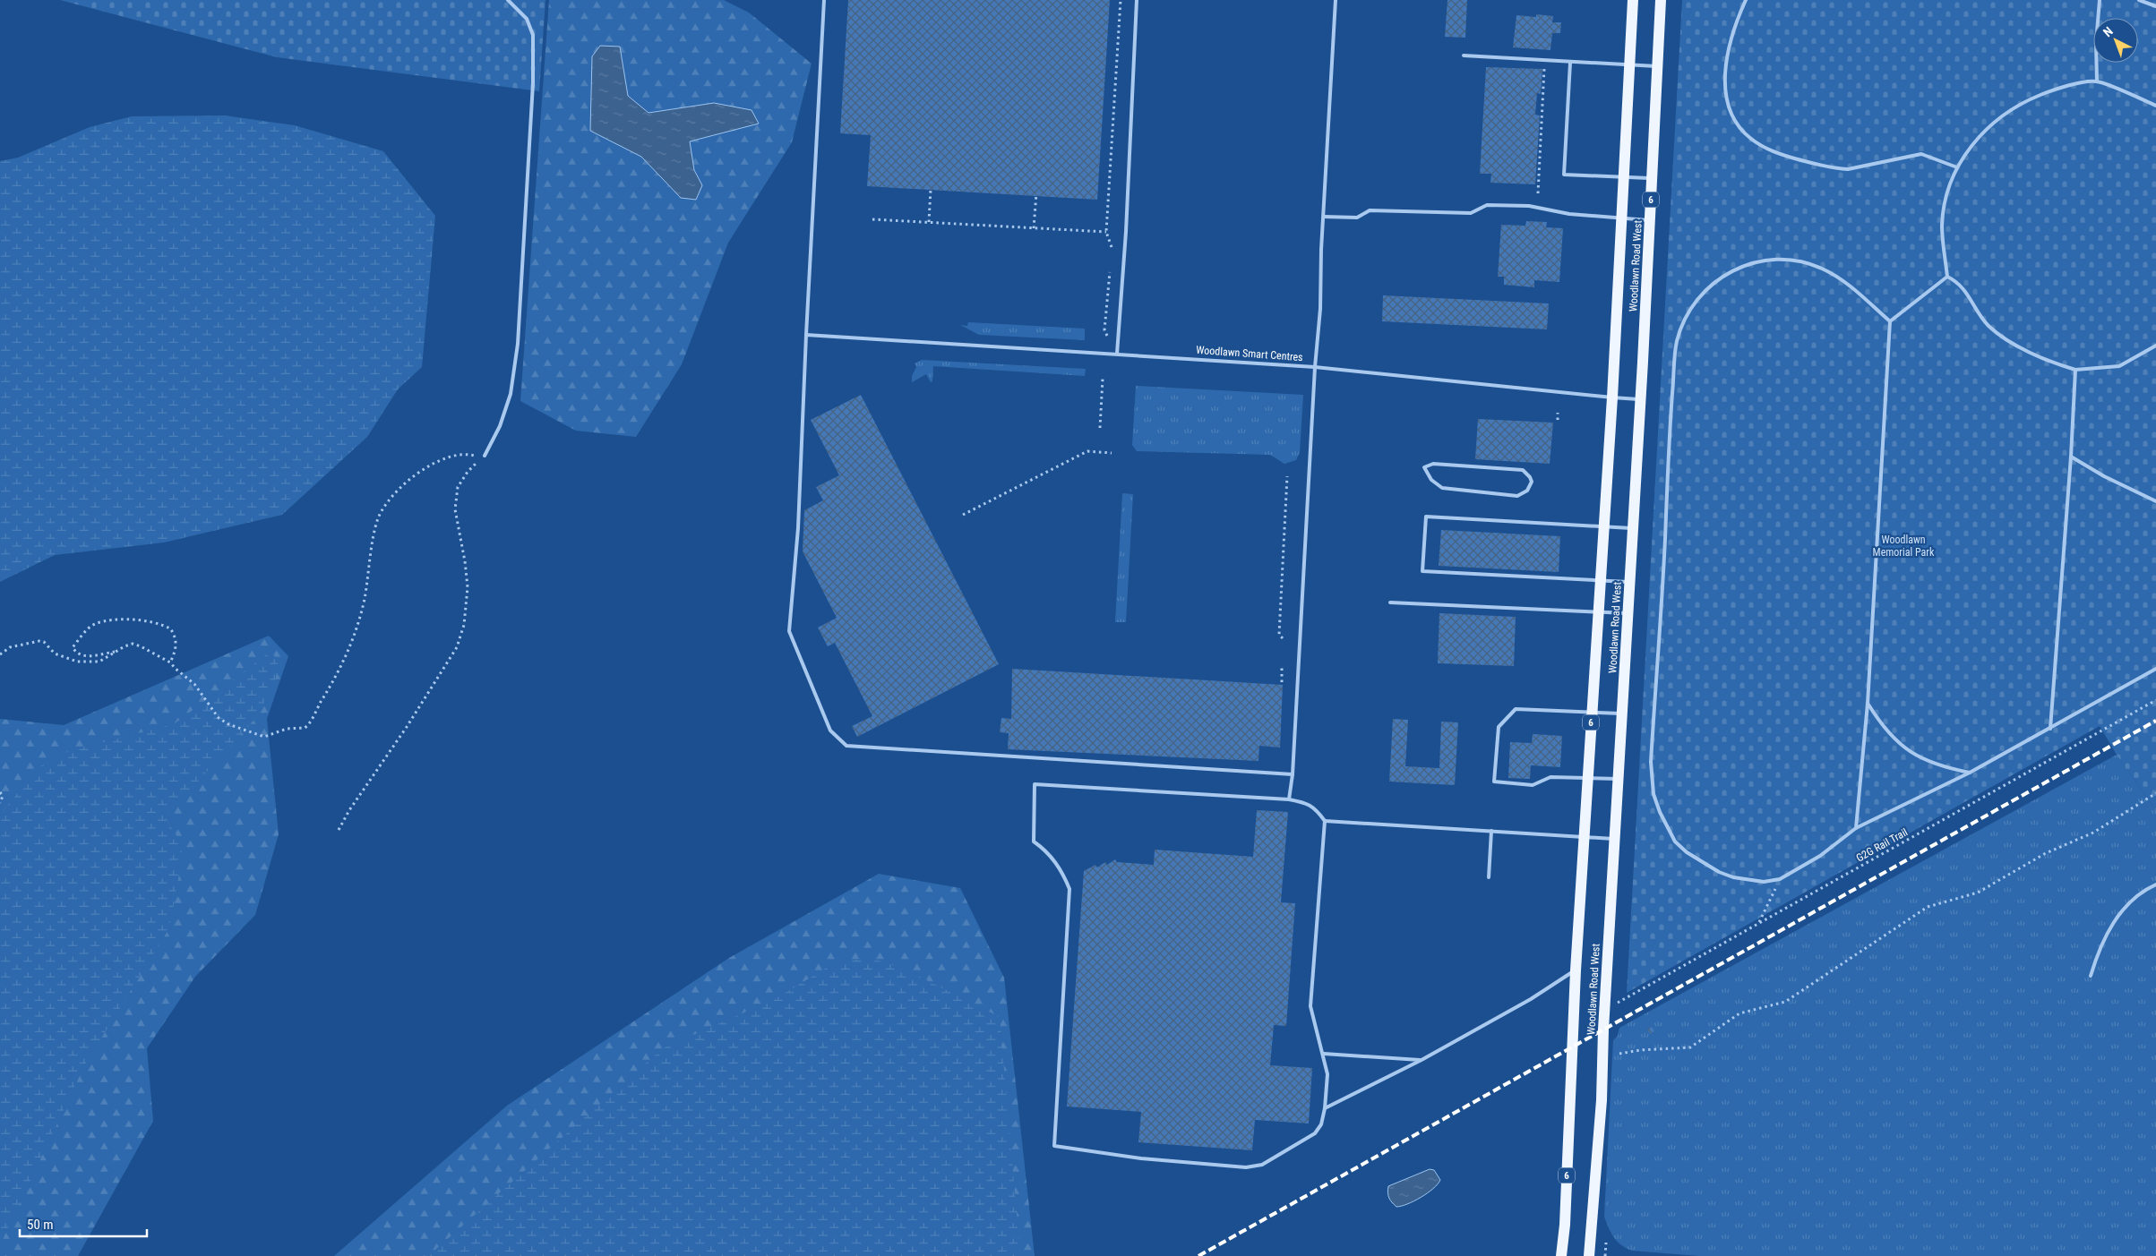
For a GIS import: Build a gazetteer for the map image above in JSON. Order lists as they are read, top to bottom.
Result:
{
  "streets": {
    "main road": ["6", "Woodlawn Road West"],
    "lane": ["Woodlawn Smart Centres"],
    "path": ["G2G Rail Trail"]
  },
  "parks": ["Woodlawn Memorial Park"],
  "scale_bar": "50 m",
  "north": "top left"
}
